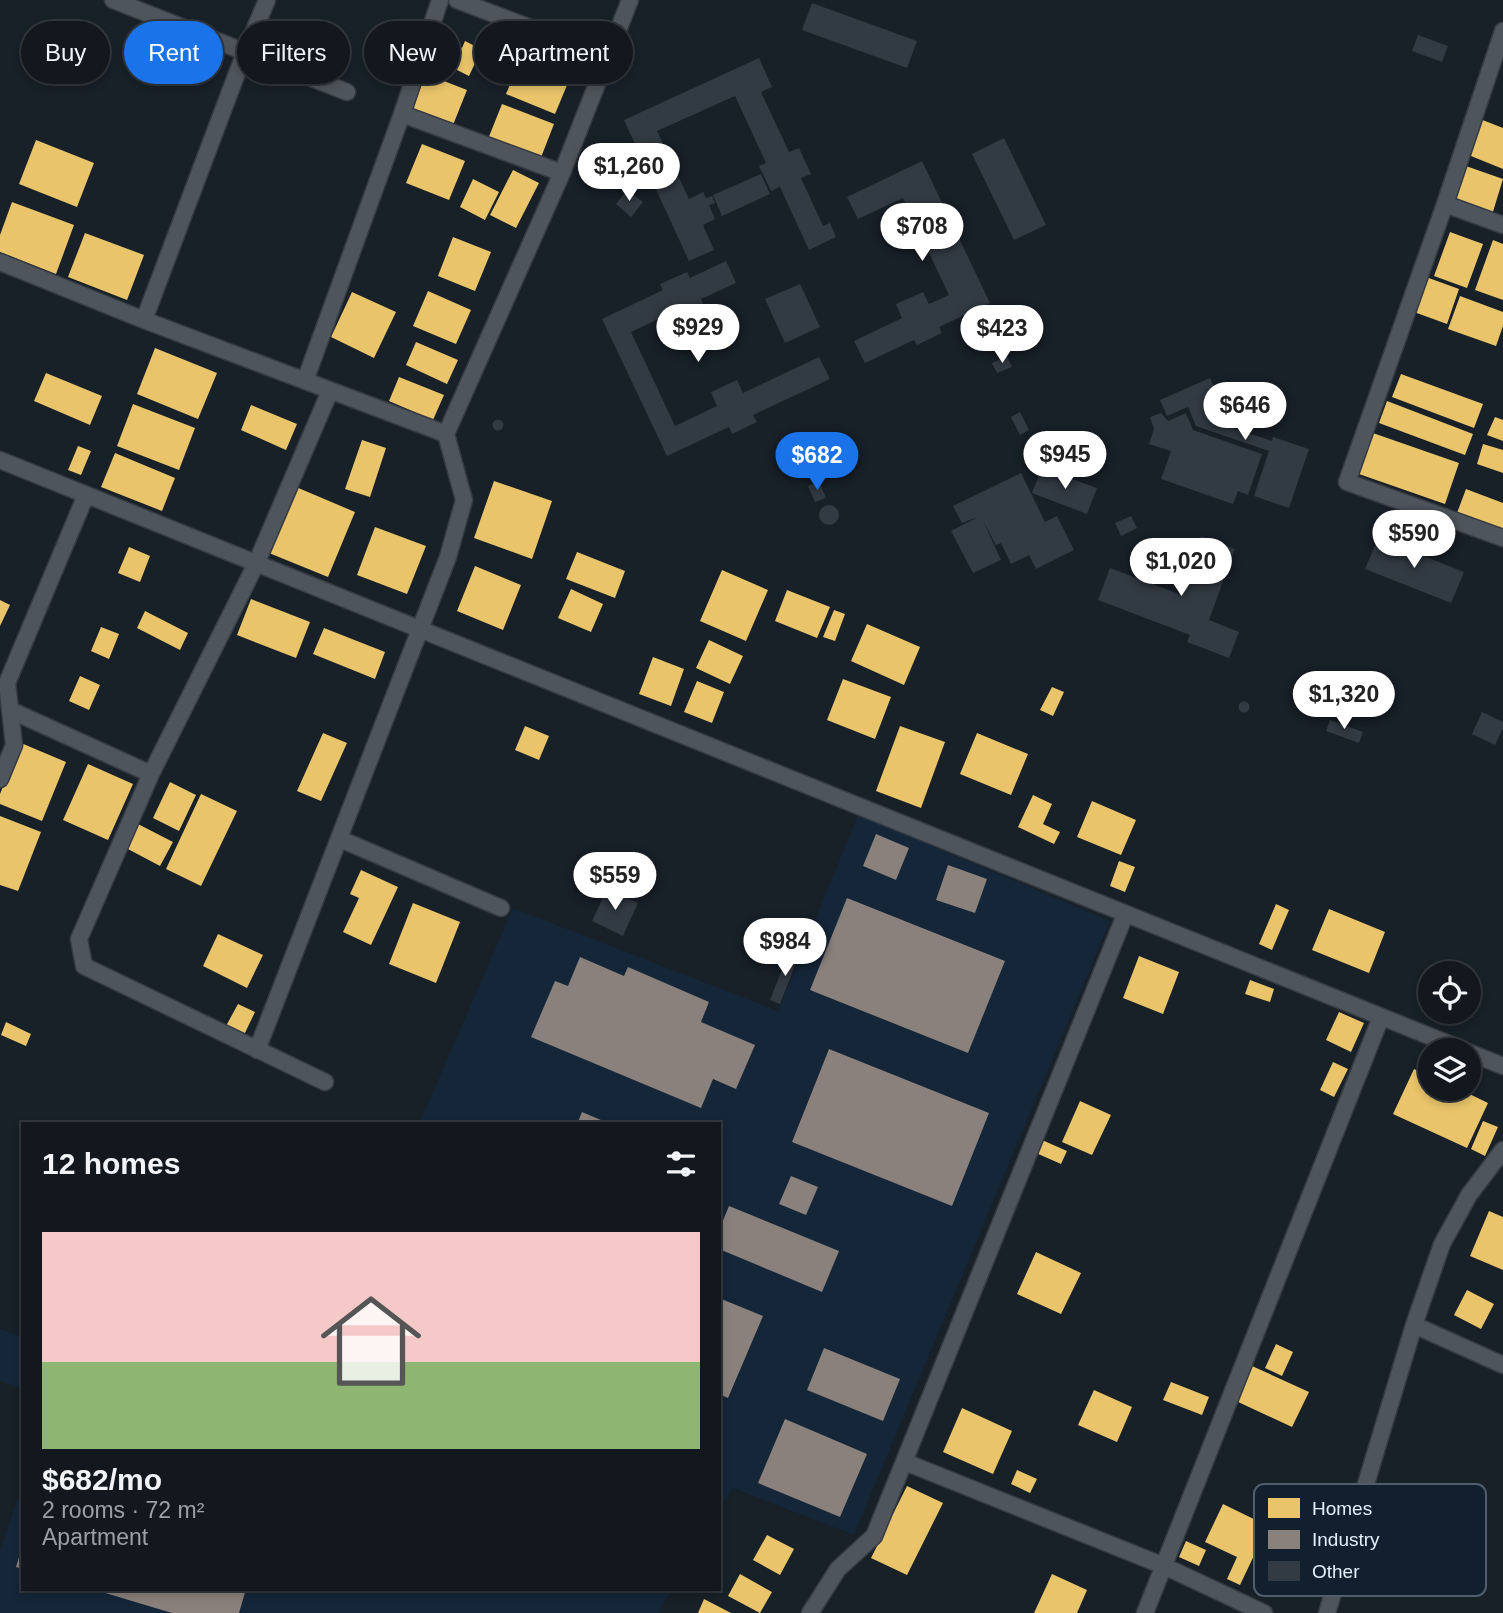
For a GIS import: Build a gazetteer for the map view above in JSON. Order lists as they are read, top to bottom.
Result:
{
  "legend": ["Homes", "Industry", "Other"],
  "page": {
    "chip": [
      "Buy",
      "Rent",
      "Filters",
      "New",
      "Apartment"
    ],
    "price": [
      "$1,260",
      "$708",
      "$929",
      "$423",
      "$646",
      "$945",
      "$682",
      "$590",
      "$1,020",
      "$1,320",
      "$559",
      "$984"
    ],
    "heading": "12 homes",
    "list": [
      {
        "name": "$682/mo",
        "note": "2 rooms · 72 m² · Apartment"
      }
    ]
  }
}
